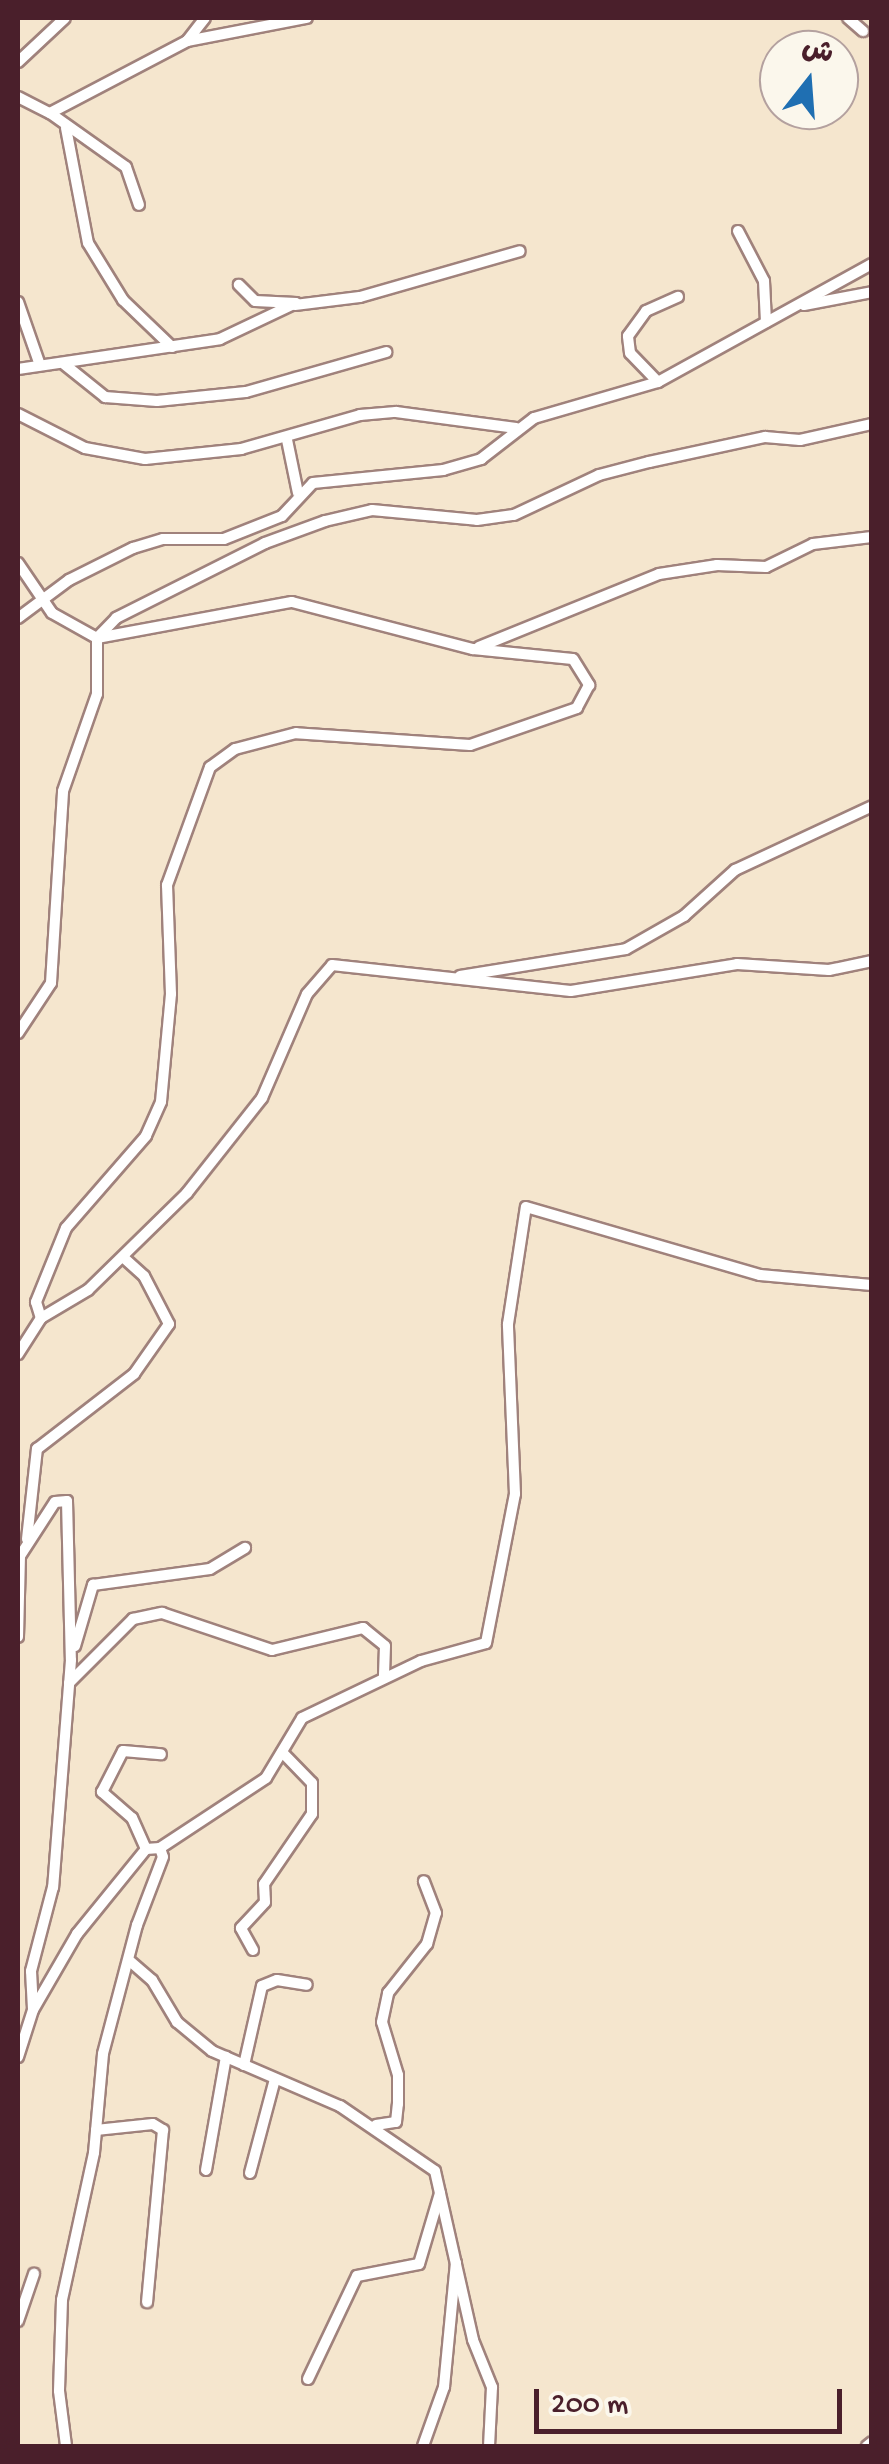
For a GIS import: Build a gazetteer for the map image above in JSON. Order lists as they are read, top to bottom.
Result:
{
  "scale_bar": "200 m",
  "north": "top"
}
